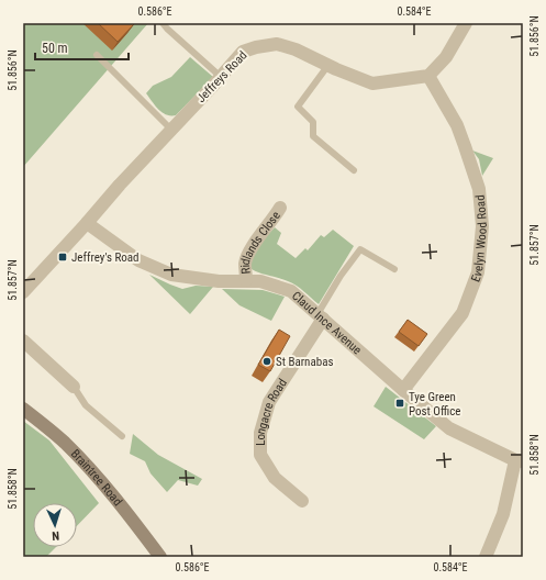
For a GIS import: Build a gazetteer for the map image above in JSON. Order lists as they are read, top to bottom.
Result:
{
  "streets": {
    "main road": ["Braintree Road"],
    "street": [
      "Jeffreys Road",
      "Evelyn Wood Road",
      "Ridlands Close",
      "Claud Ince Avenue",
      "Longacre Road"
    ]
  },
  "crossings": [
    ["Jeffreys Road", "Evelyn Wood Road"],
    ["Jeffreys Road", "Claud Ince Avenue"],
    ["Evelyn Wood Road", "Claud Ince Avenue"],
    ["Ridlands Close", "Claud Ince Avenue"],
    ["Claud Ince Avenue", "Longacre Road"]
  ],
  "places": {
    "transit": ["Jeffrey's Road", "Tye Green Post Office"],
    "other": ["St Barnabas"]
  },
  "scale_bar": "50 m",
  "north": "bottom",
  "coordinates": [
    "0.586°E",
    "0.584°E",
    "51.856°N",
    "51.857°N",
    "51.858°N"
  ]
}
